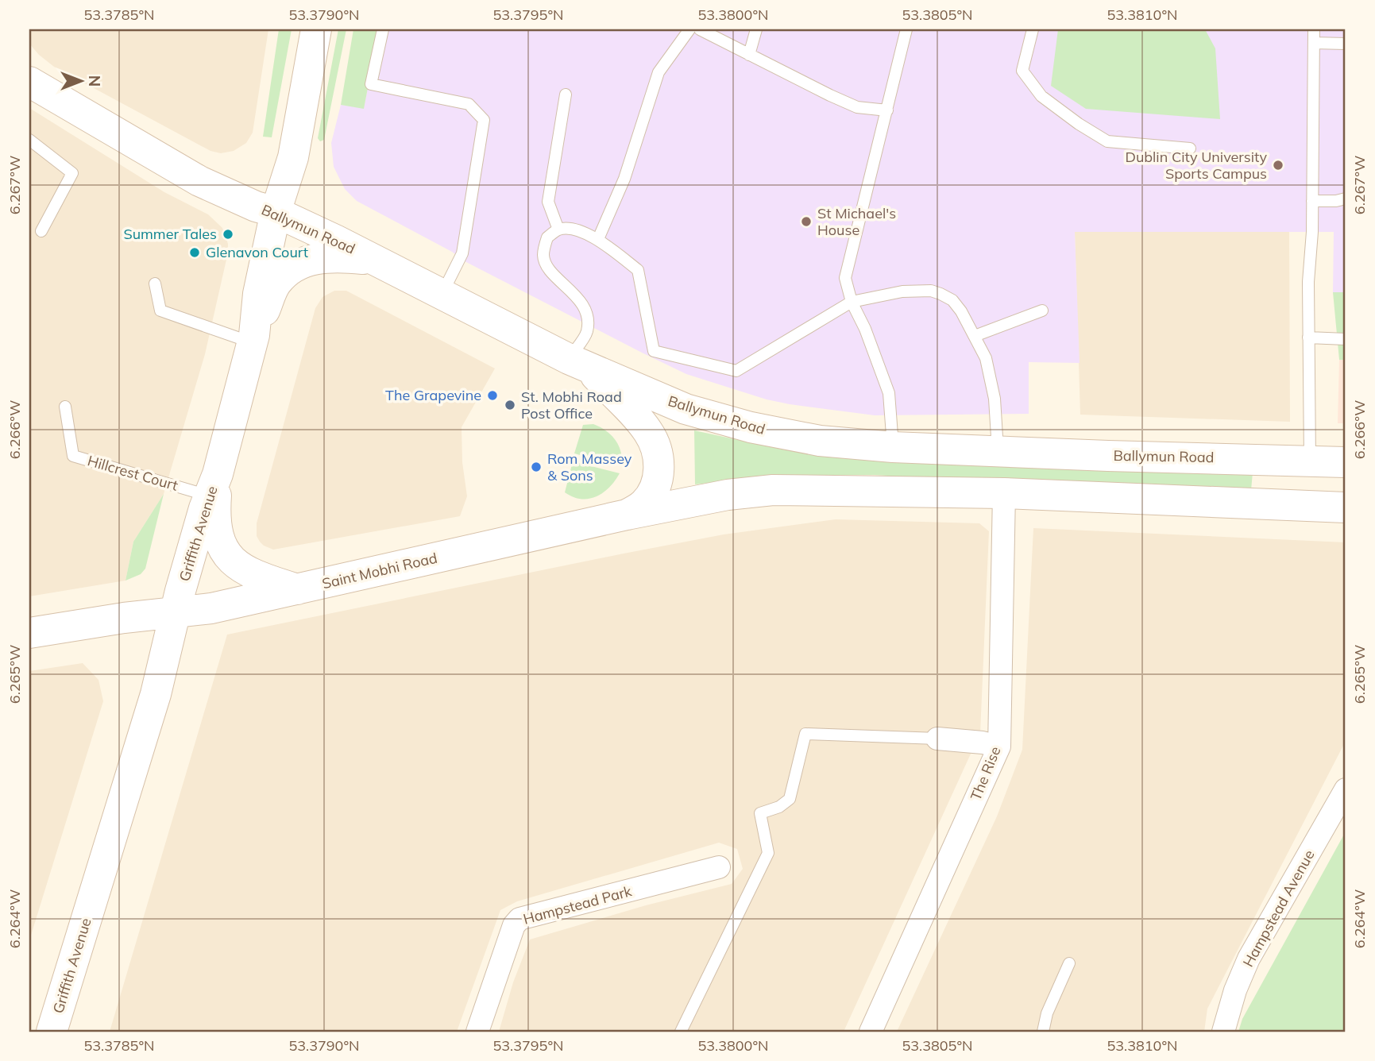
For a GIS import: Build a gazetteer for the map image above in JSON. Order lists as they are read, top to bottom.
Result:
{
  "streets": {
    "main road": ["Ballymun Road", "Griffith Avenue", "Saint Mobhi Road"],
    "street": ["The Rise", "Hampstead Park", "Hampstead Avenue"],
    "lane": ["Hillcrest Court"]
  },
  "crossings": [
    ["Ballymun Road", "Griffith Avenue"],
    ["Hillcrest Court", "Griffith Avenue"],
    ["Griffith Avenue", "Saint Mobhi Road"],
    ["Saint Mobhi Road", "The Rise"]
  ],
  "places": [
    "Dublin City University Sports Campus",
    "St Michael's House",
    "Summer Tales",
    "Glenavon Court",
    "The Grapevine",
    "St. Mobhi Road Post Office",
    "Rom Massey & Sons"
  ],
  "north": "right",
  "coordinates": [
    "53.3785°N",
    "53.3790°N",
    "53.3795°N",
    "53.3800°N",
    "53.3805°N",
    "53.3810°N",
    "6.267°W",
    "6.266°W",
    "6.265°W",
    "6.264°W"
  ]
}
